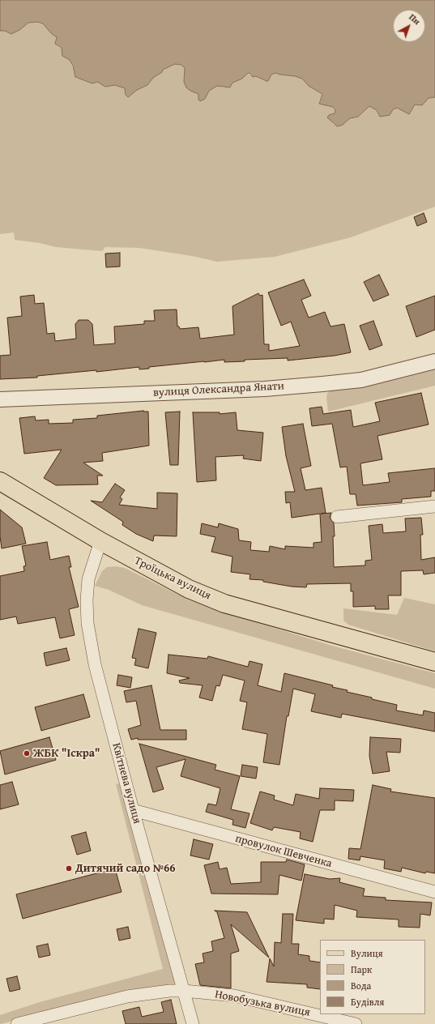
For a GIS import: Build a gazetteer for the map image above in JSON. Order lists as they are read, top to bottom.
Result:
{
  "streets": {
    "main road": ["Троїцька вулиця"],
    "street": [
      "вулиця Олександра Янати",
      "Квітнева вулиця",
      "провулок Шевченка",
      "Новобузька вулиця"
    ]
  },
  "crossings": [
    ["Троїцька вулиця", "Квітнева вулиця"],
    ["Квітнева вулиця", "провулок Шевченка"],
    ["Квітнева вулиця", "Новобузька вулиця"]
  ],
  "places": ["ЖБК \"Іскра\"", "Дитячий садо №66"],
  "legend": [
    "Вулиця",
    "Парк",
    "Вода",
    "Будівля"
  ],
  "north": "top right"
}
